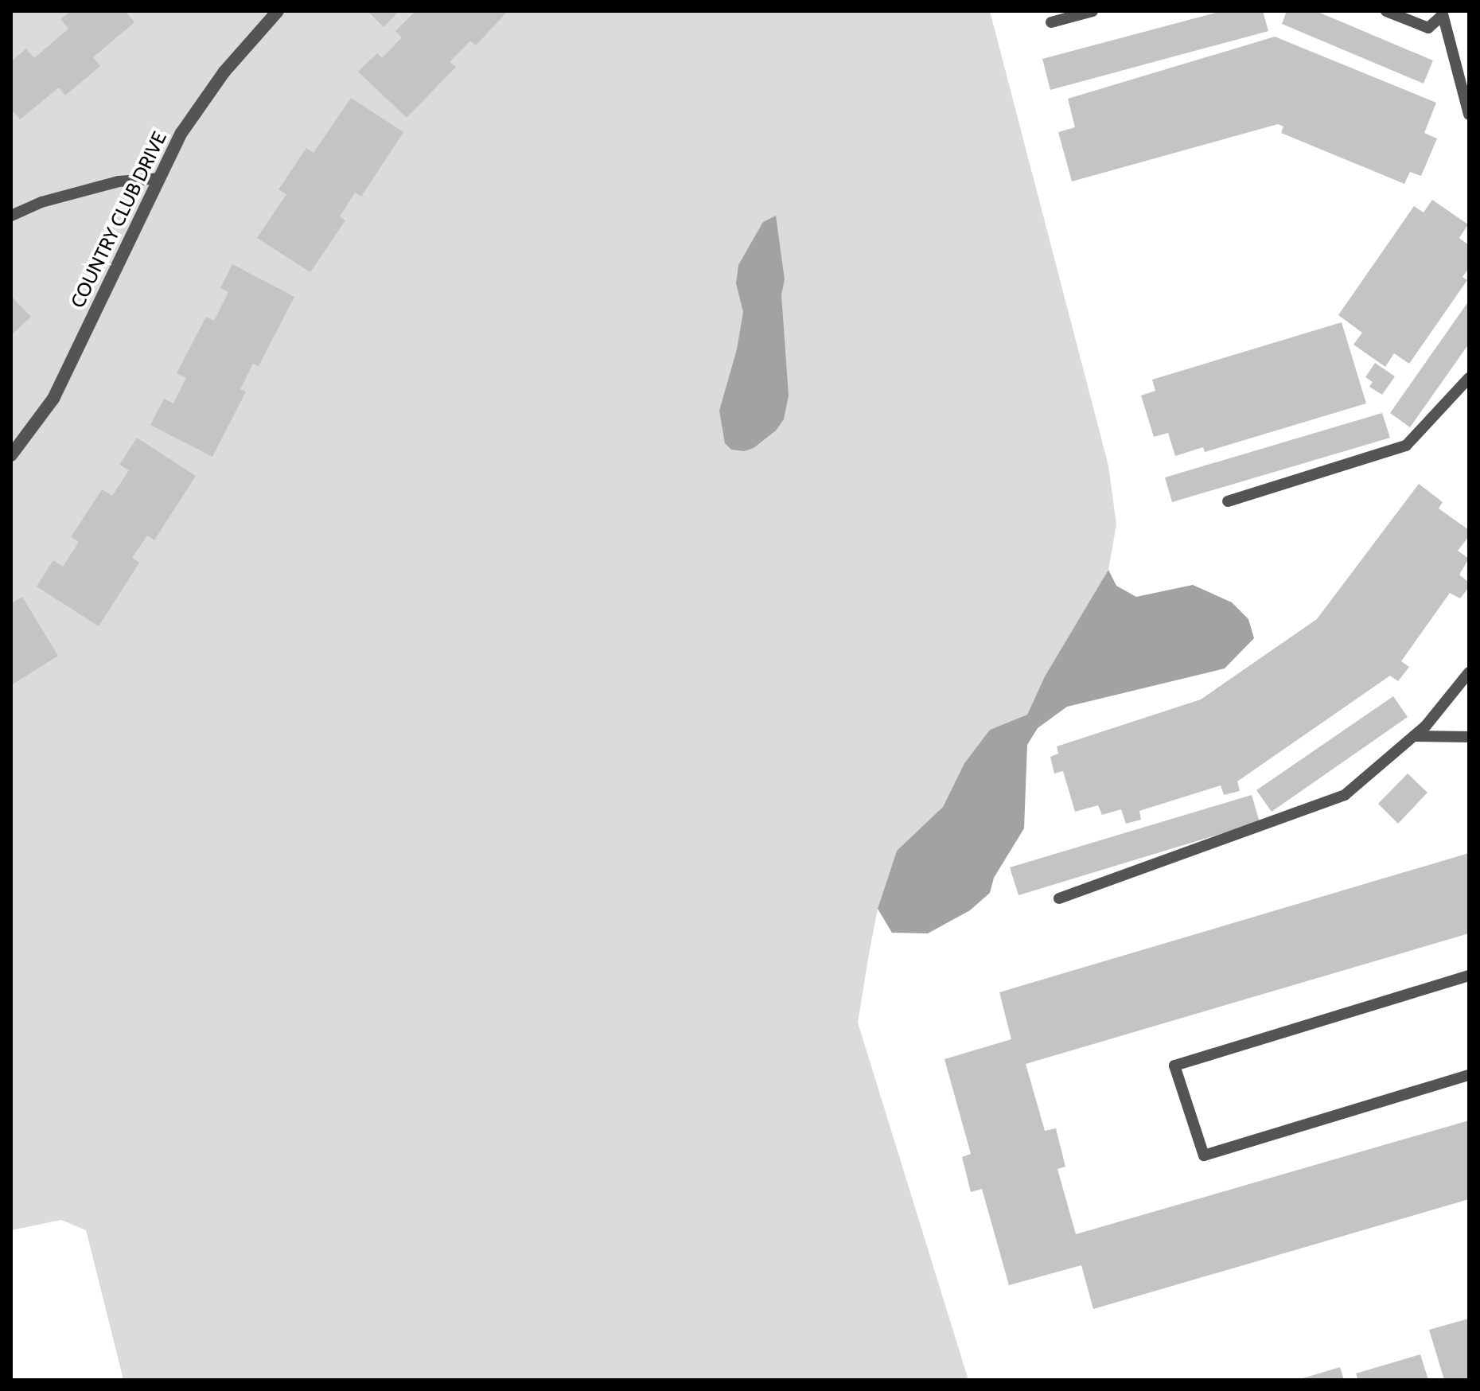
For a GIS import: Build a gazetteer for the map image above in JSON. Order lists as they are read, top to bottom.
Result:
{
  "streets": {
    "street": ["COUNTRY CLUB DRIVE"]
  }
}
